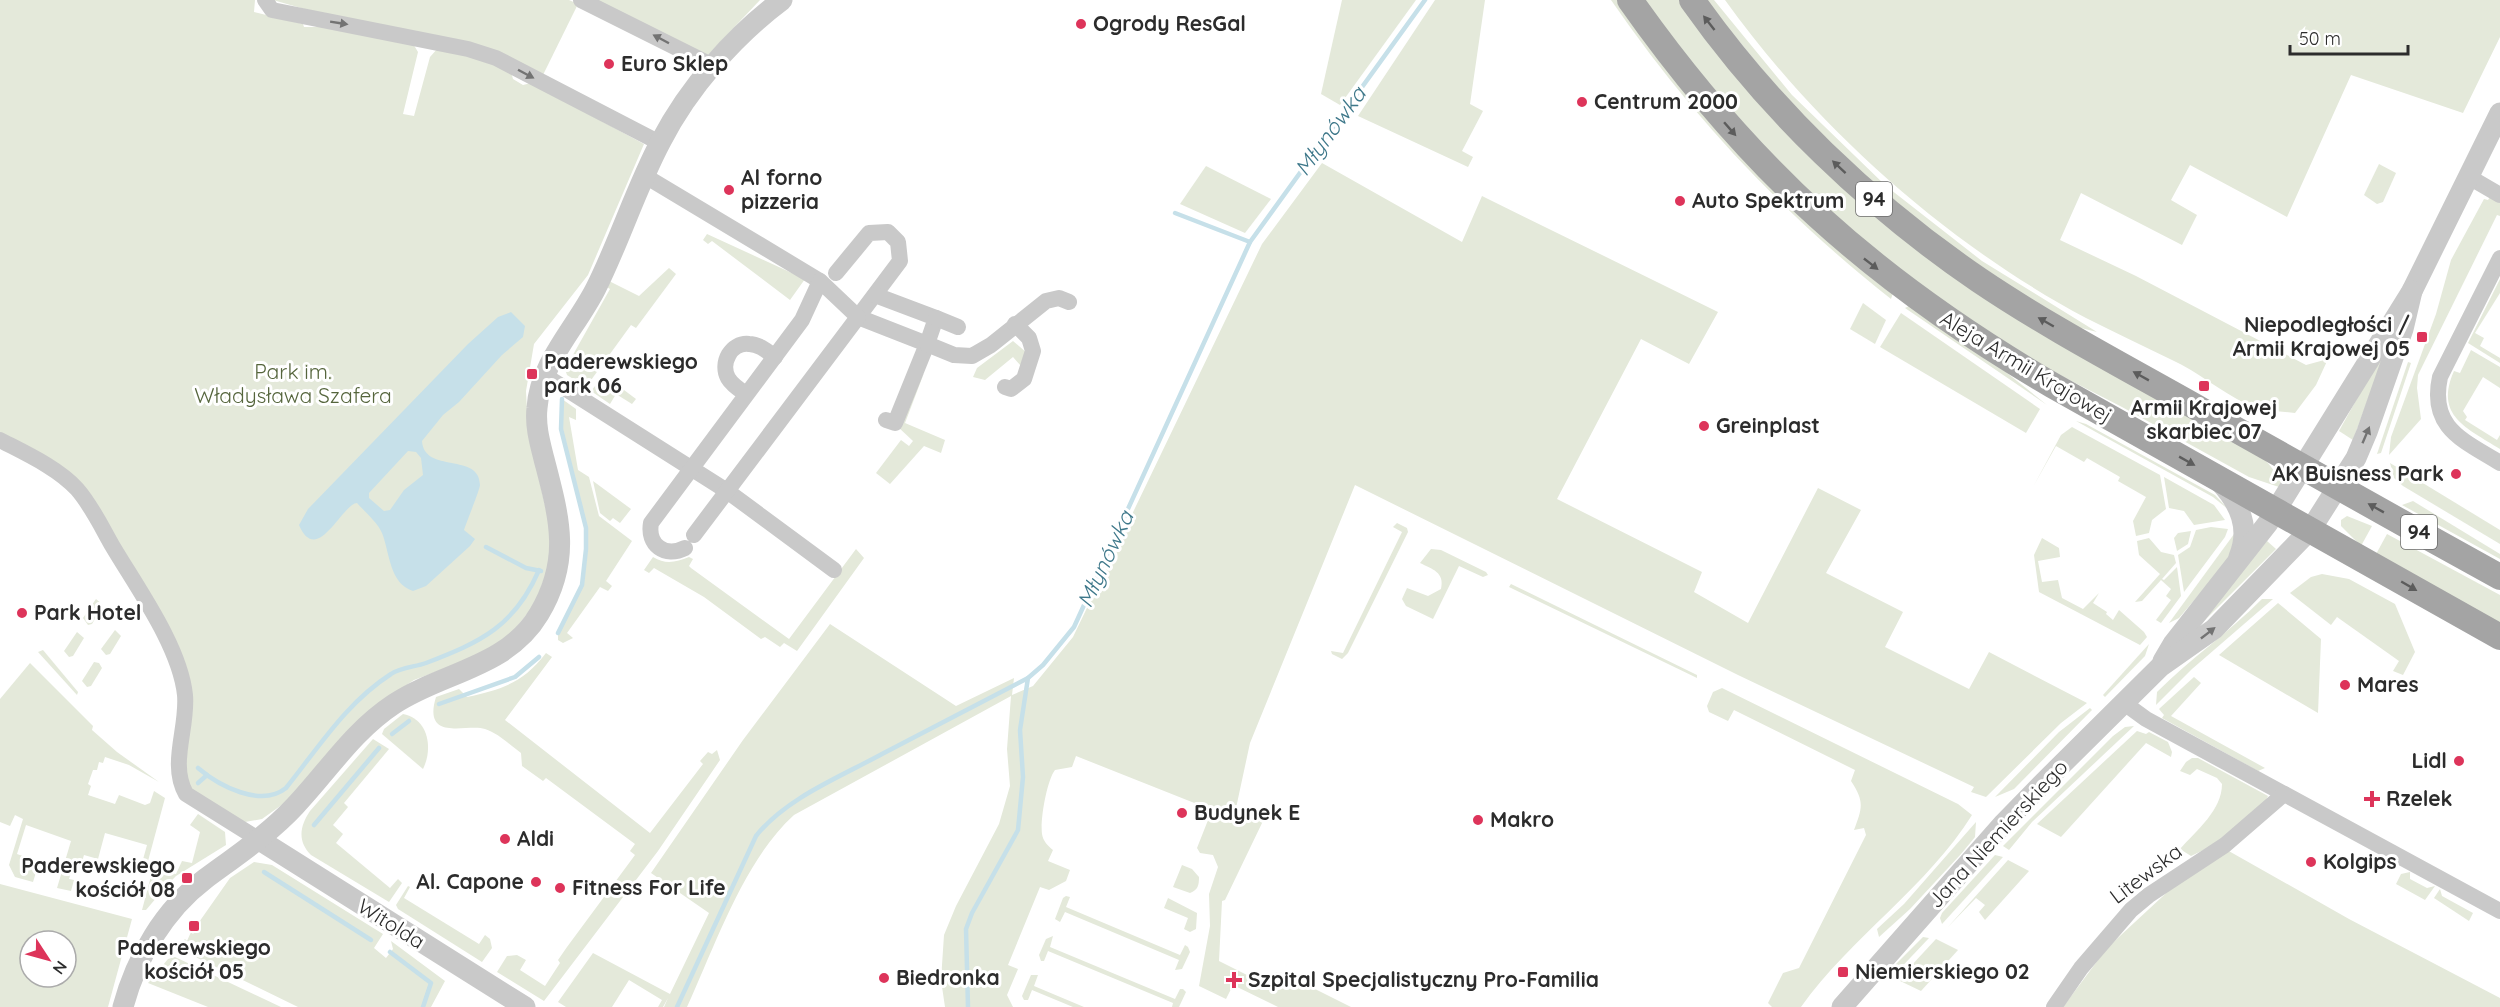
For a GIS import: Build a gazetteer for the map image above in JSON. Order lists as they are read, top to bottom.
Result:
{
  "streets": {
    "main road": ["94", "Aleja Armii Krajowej"],
    "street": ["Jana Niemierskiego", "Litewska", "Witolda"]
  },
  "crossings": [
    ["94", "Jana Niemierskiego"],
    ["Aleja Armii Krajowej", "Jana Niemierskiego"]
  ],
  "water": ["Młynówka"],
  "parks": ["Park im. Władysława Szafera"],
  "places": {
    "other": [
      "Ogrody ResGal",
      "Euro Sklep",
      "Centrum 2000",
      "Al forno pizzeria",
      "Auto Spektrum",
      "Greinplast",
      "AK Buisness Park",
      "Park Hotel",
      "Mares",
      "Lidl",
      "Budynek E",
      "Makro",
      "Aldi",
      "Kolgips",
      "Al. Capone",
      "Fitness For Life",
      "Biedronka"
    ],
    "transit": [
      "Niepodległości / Armii Krajowej 05",
      "Paderewskiego park 06",
      "Armii Krajowej skarbiec 07",
      "Paderewskiego kościół 08",
      "Paderewskiego kościół 05",
      "Niemierskiego 02"
    ],
    "health": ["Rzelek", "Szpital Specjalistyczny Pro-Familia"]
  },
  "scale_bar": "50 m",
  "north": "bottom right"
}
